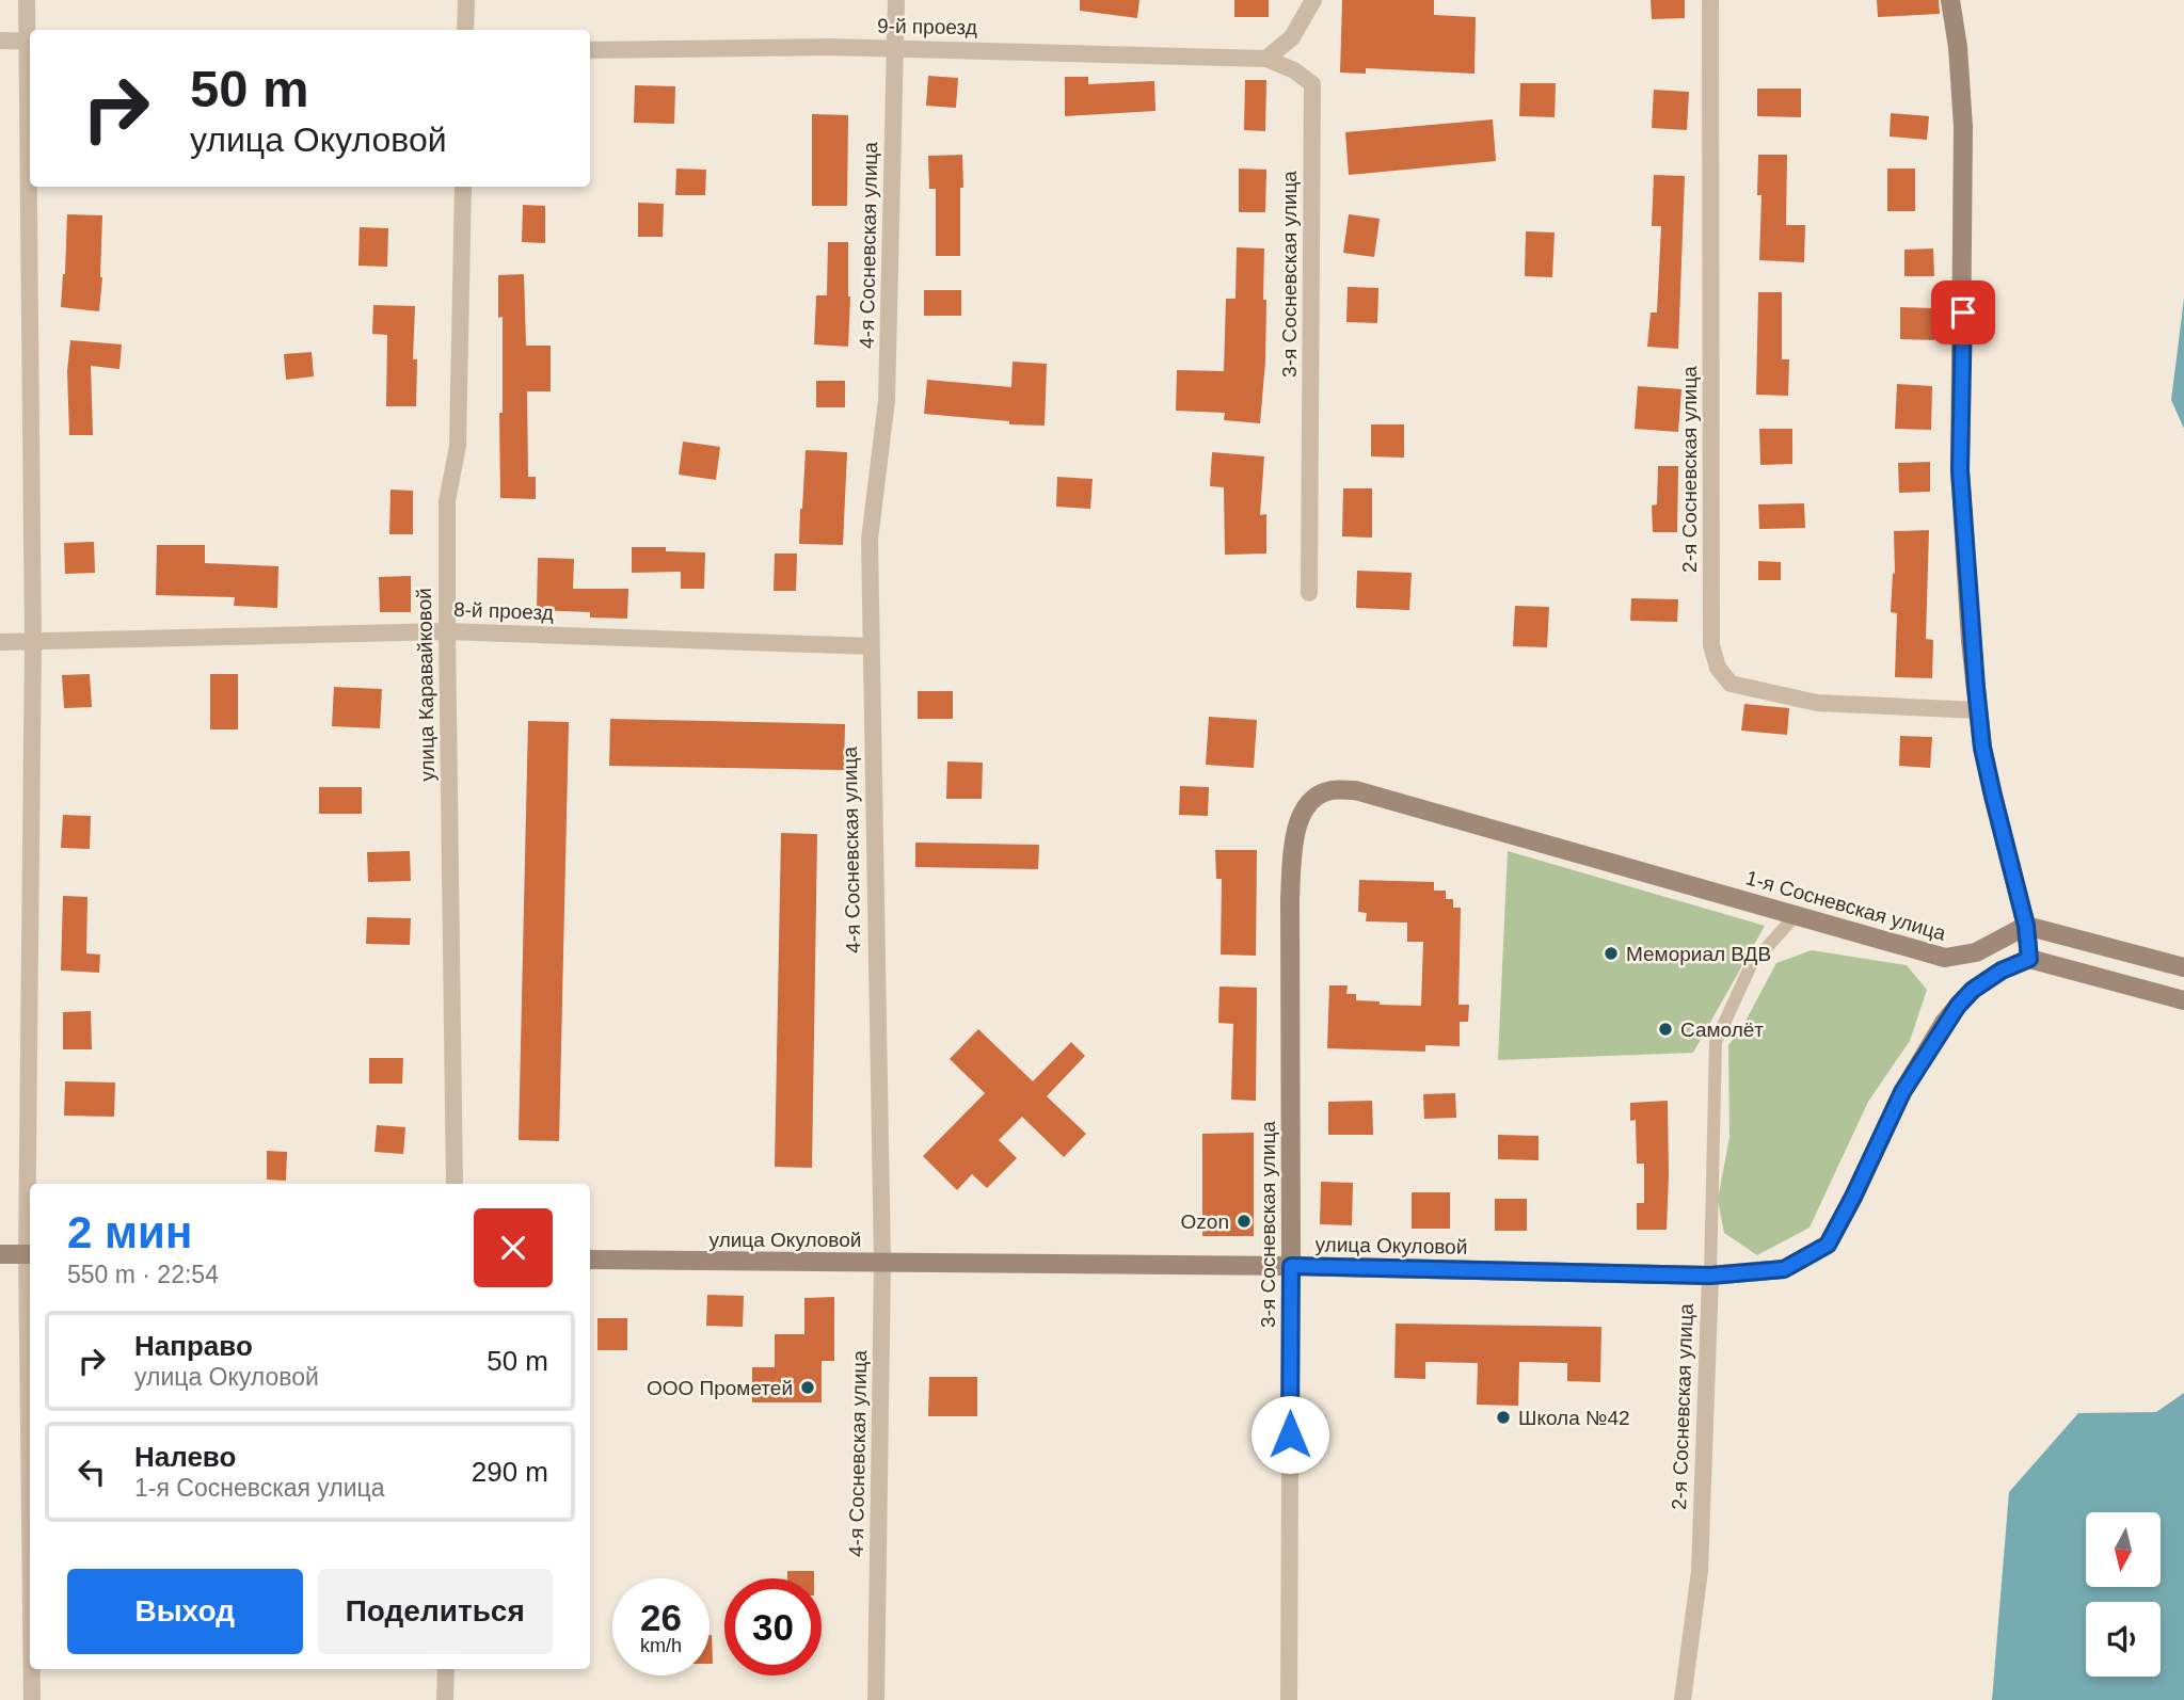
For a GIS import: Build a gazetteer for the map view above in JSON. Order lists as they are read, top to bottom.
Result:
{
  "streets": {
    "main road": ["3-я Сосневская улица", "1-я Сосневская улица", "улица Окуловой"],
    "street": [
      "9-й проезд",
      "4-я Сосневская улица",
      "2-я Сосневская улица",
      "8-й проезд",
      "улица Каравайковой"
    ]
  },
  "crossings": [
    ["9-й проезд", "4-я Сосневская улица"],
    ["9-й проезд", "3-я Сосневская улица"],
    ["4-я Сосневская улица", "8-й проезд"],
    ["4-я Сосневская улица", "улица Окуловой"],
    ["3-я Сосневская улица", "1-я Сосневская улица"],
    ["3-я Сосневская улица", "улица Окуловой"],
    ["2-я Сосневская улица", "1-я Сосневская улица"],
    ["2-я Сосневская улица", "улица Окуловой"],
    ["8-й проезд", "улица Каравайковой"]
  ],
  "places": [
    "Мемориал ВДВ",
    "Самолёт",
    "Ozon",
    "ООО Прометей",
    "Школа №42"
  ],
  "north": "bottom",
  "page": {
    "turn": ["50 m", "улица Окуловой"],
    "heading": ["2 мин", "550 m · 22:54"],
    "list": [
      {
        "name": "Направо",
        "note": "улица Окуловой",
        "value": "50 m"
      },
      {
        "name": "Налево",
        "note": "1-я Сосневская улица",
        "value": "290 m"
      }
    ],
    "buttons": ["Выход", "Поделиться"],
    "speed": "26 km/h",
    "limit": "30"
  }
}
